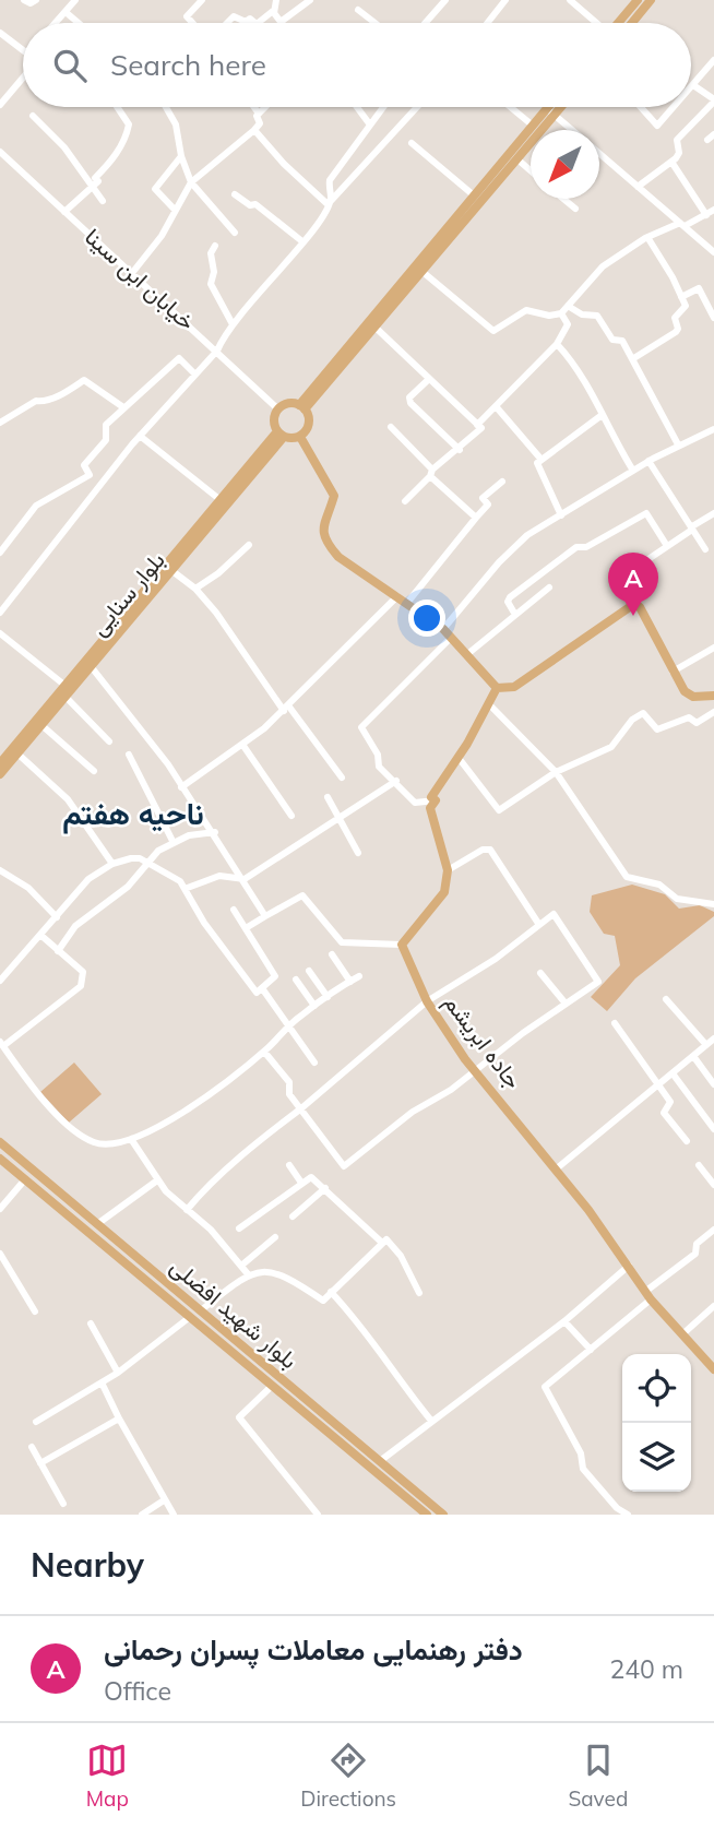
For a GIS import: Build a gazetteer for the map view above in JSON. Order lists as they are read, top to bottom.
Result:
{
  "streets": {
    "main road": ["بلوار سنایی", "جاده ابریشم", "بلوار شهید افضلی"],
    "street": ["خیابان ابن سینا"]
  },
  "crossings": [
    ["خیابان ابن سینا", "بلوار سنایی"]
  ],
  "districts": ["ناحیه هفتم"],
  "north": "bottom left",
  "page": {
    "search": "Search here",
    "pins": "A",
    "heading": "Nearby",
    "list": [
      {
        "mark": "A",
        "name": "دفتر رهنمایی معاملات پسران رحمانی",
        "note": "Office",
        "value": "240 m"
      }
    ],
    "nav": ["Map", "Directions", "Saved"]
  }
}
